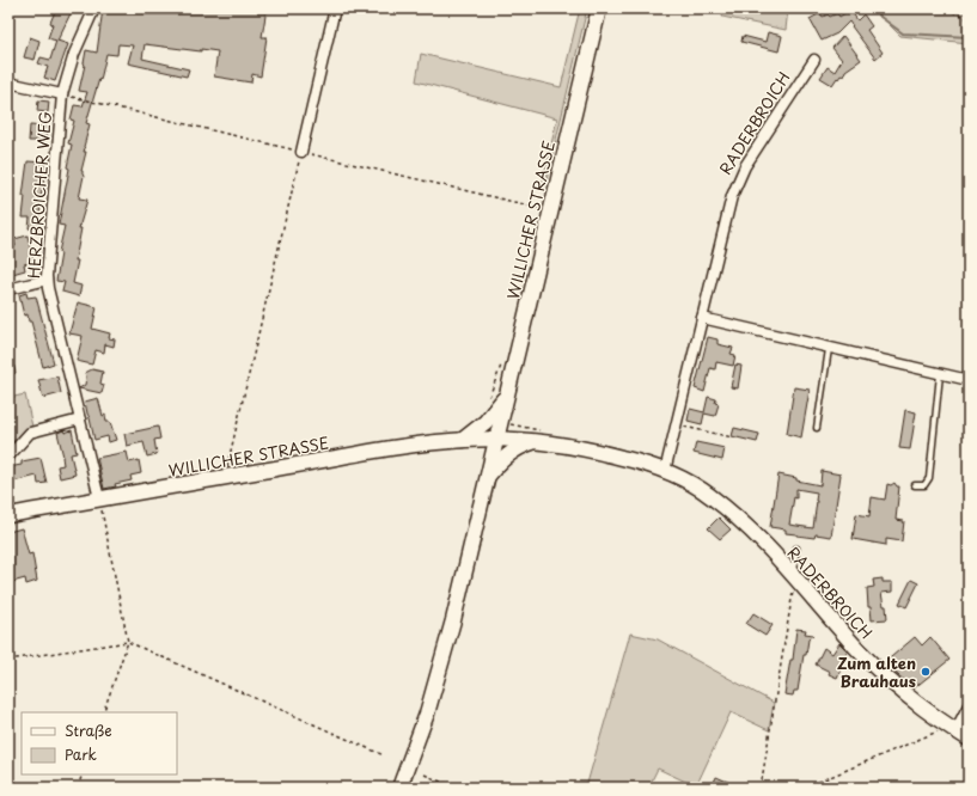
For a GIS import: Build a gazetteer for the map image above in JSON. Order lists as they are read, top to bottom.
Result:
{
  "streets": {
    "street": ["RADERBROICH", "HERZBROICHER WEG", "WILLICHER STRASSE"]
  },
  "crossings": [
    ["RADERBROICH", "WILLICHER STRASSE"],
    ["HERZBROICHER WEG", "WILLICHER STRASSE"]
  ],
  "places": ["Zum alten Brauhaus"],
  "legend": ["Straße", "Park"]
}
